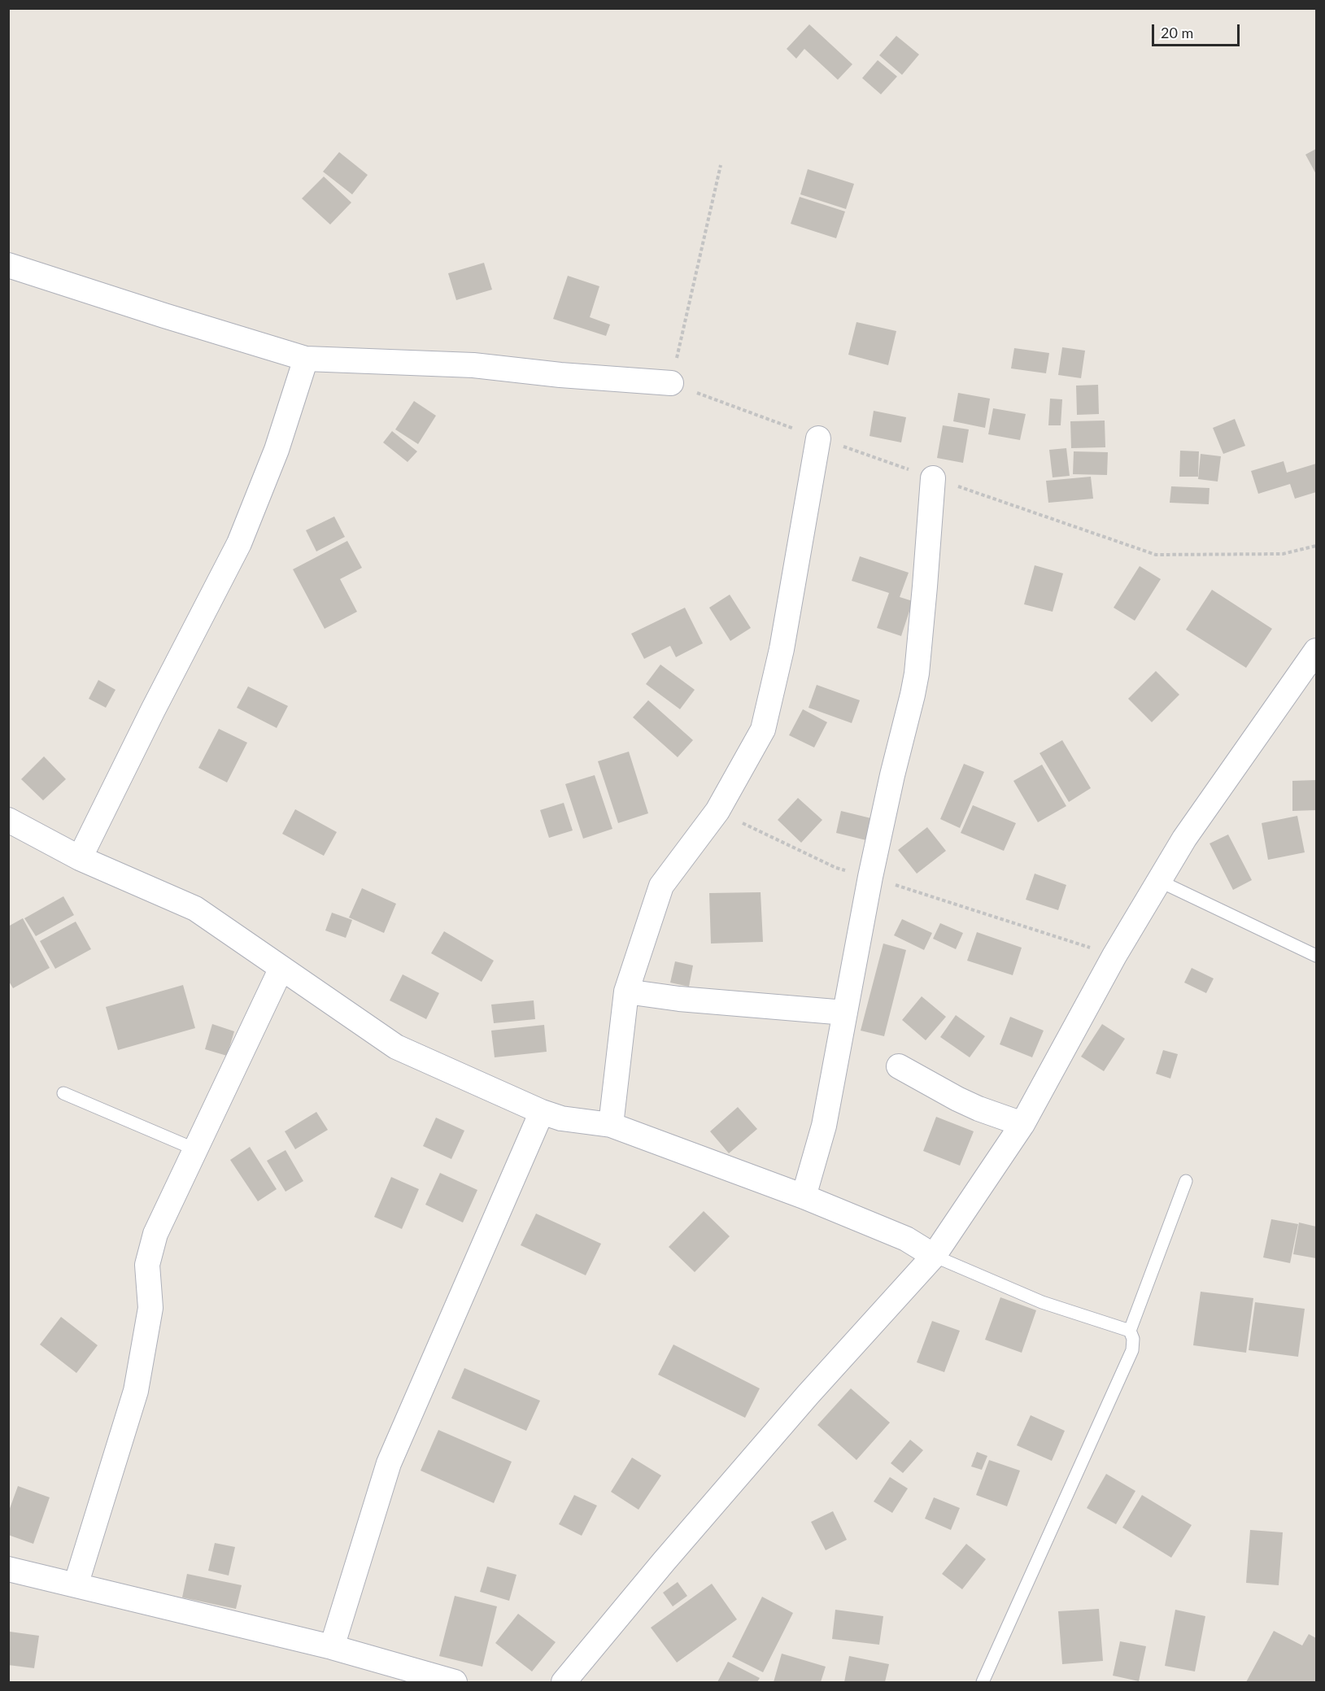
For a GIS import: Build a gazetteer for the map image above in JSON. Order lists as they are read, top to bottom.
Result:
{
  "scale_bar": "20 m"
}
